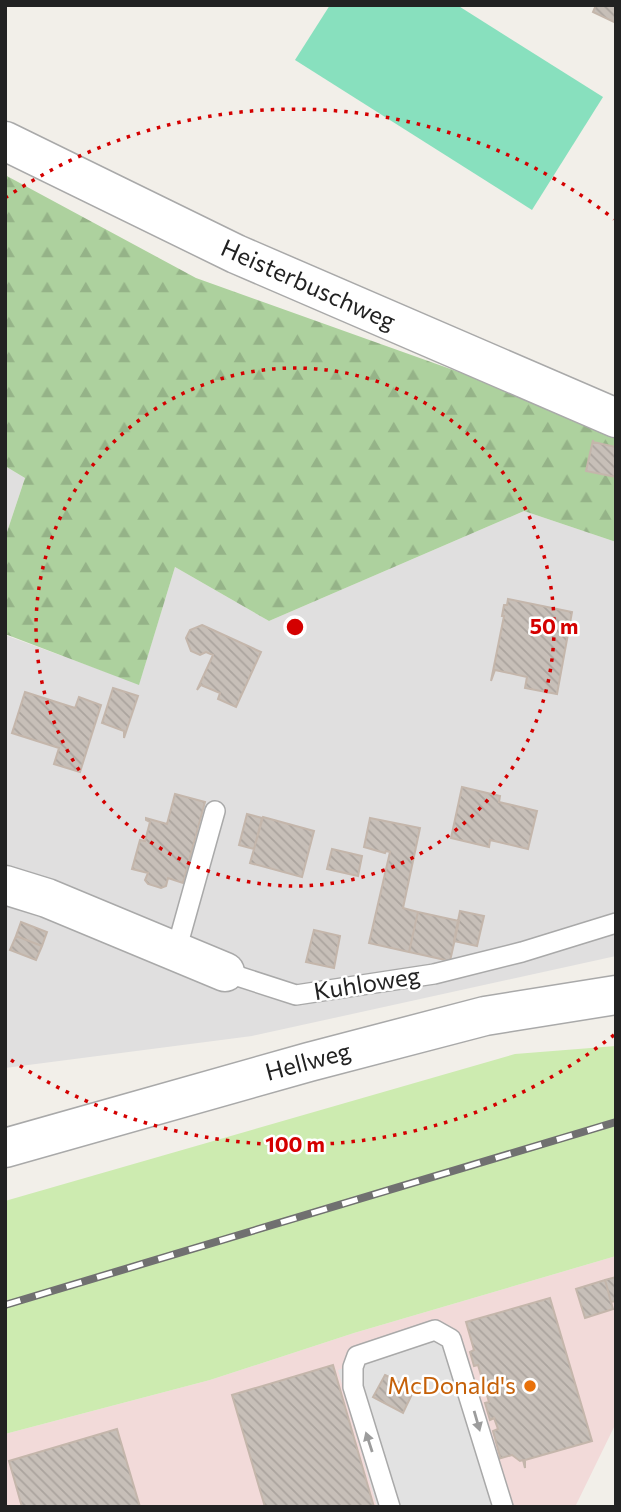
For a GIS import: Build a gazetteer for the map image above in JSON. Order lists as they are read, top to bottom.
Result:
{
  "streets": {
    "street": ["Heisterbuschweg", "Kuhloweg", "Hellweg"]
  },
  "places": ["McDonald's"],
  "rings": ["50 m", "100 m"]
}
